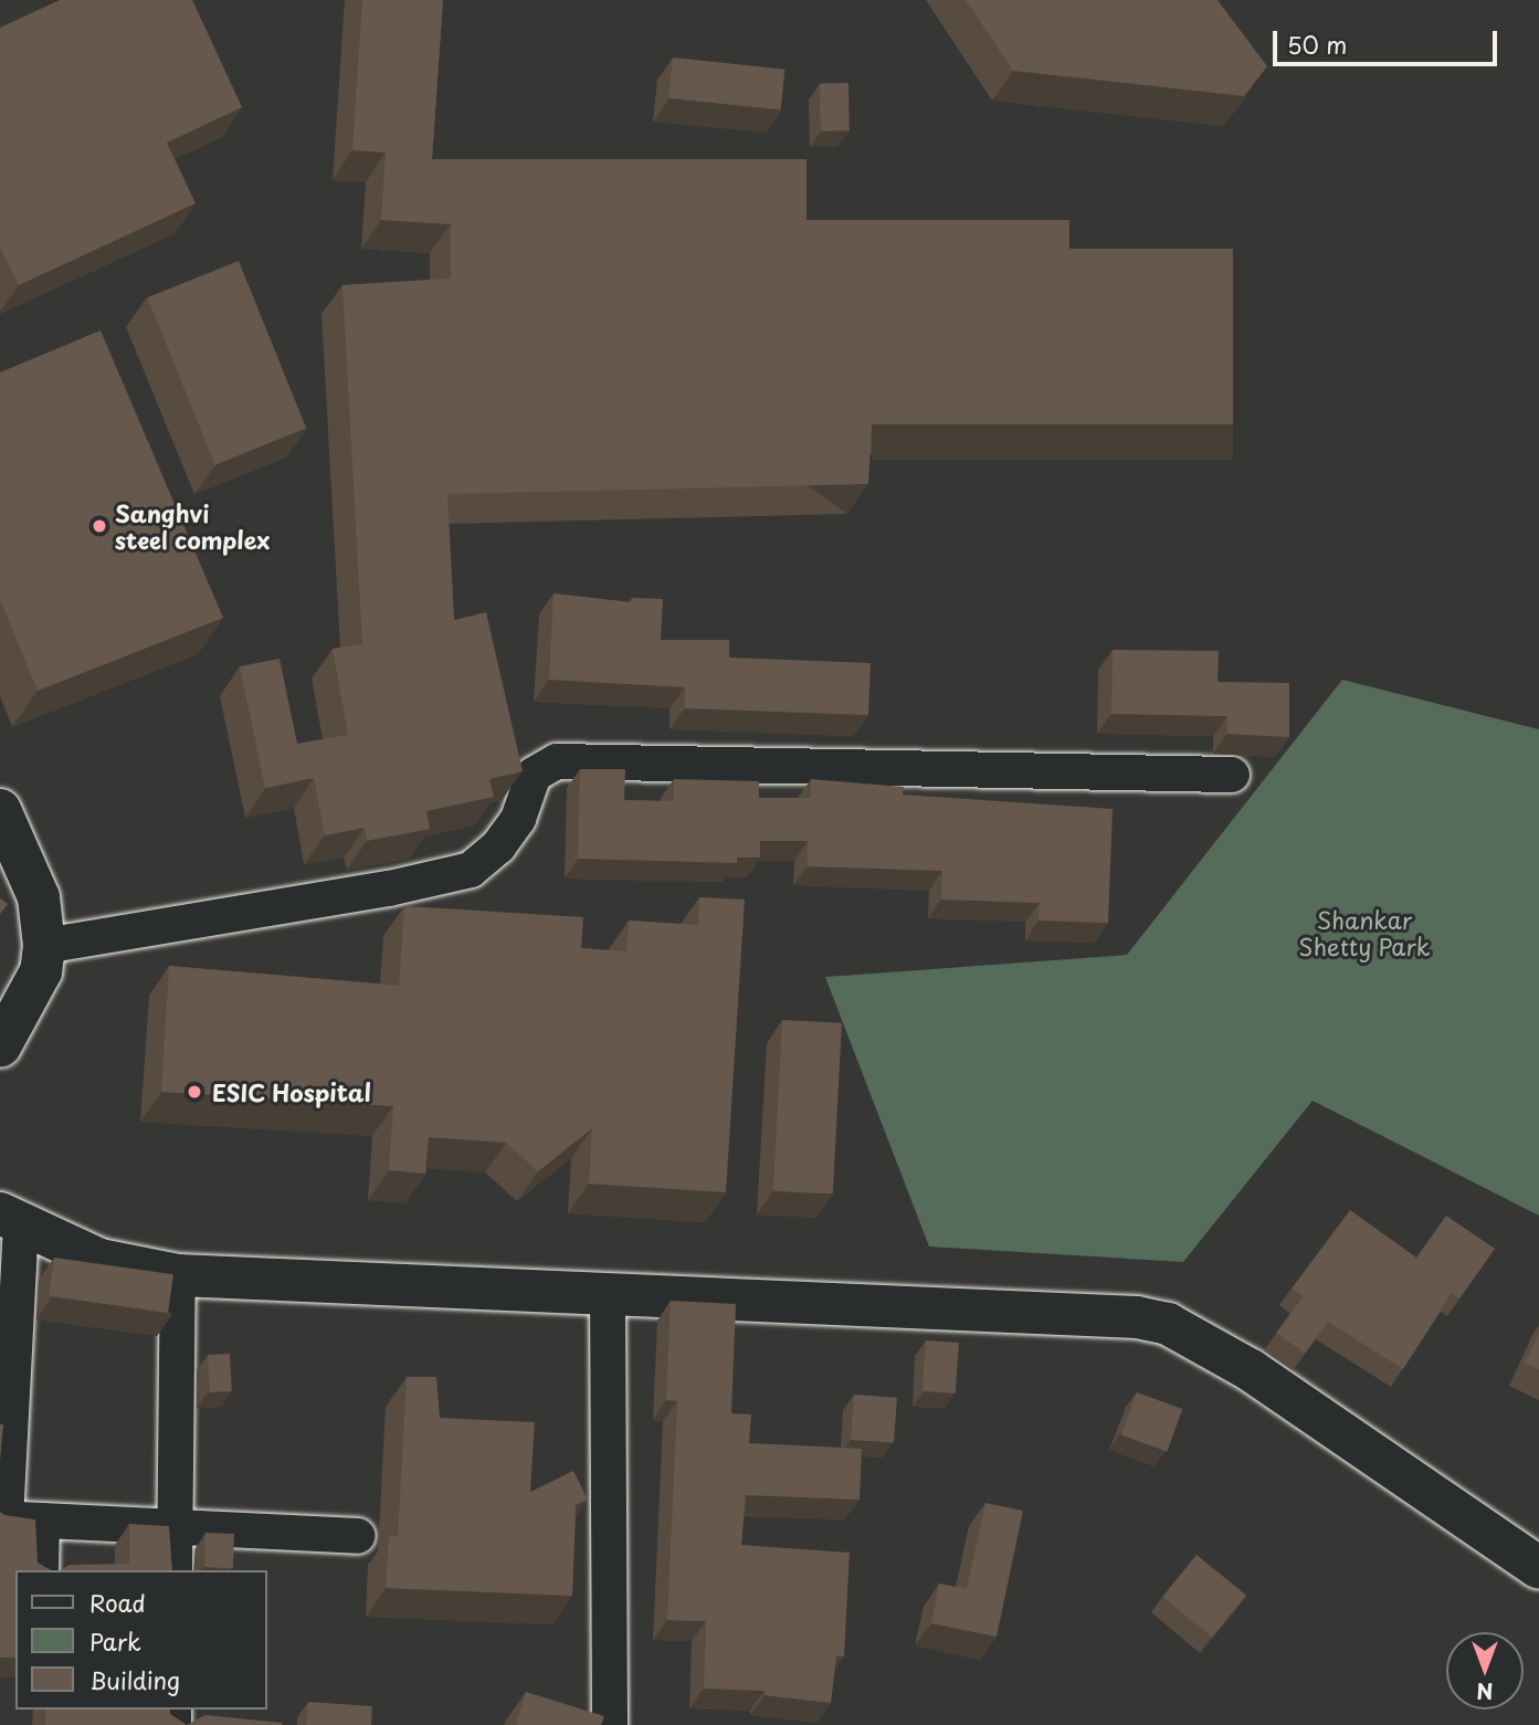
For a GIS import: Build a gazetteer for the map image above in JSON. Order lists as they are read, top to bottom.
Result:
{
  "parks": ["Shankar Shetty Park"],
  "places": ["Sanghvi steel complex", "ESIC Hospital"],
  "legend": ["Road", "Park", "Building"],
  "scale_bar": "50 m",
  "north": "bottom"
}
